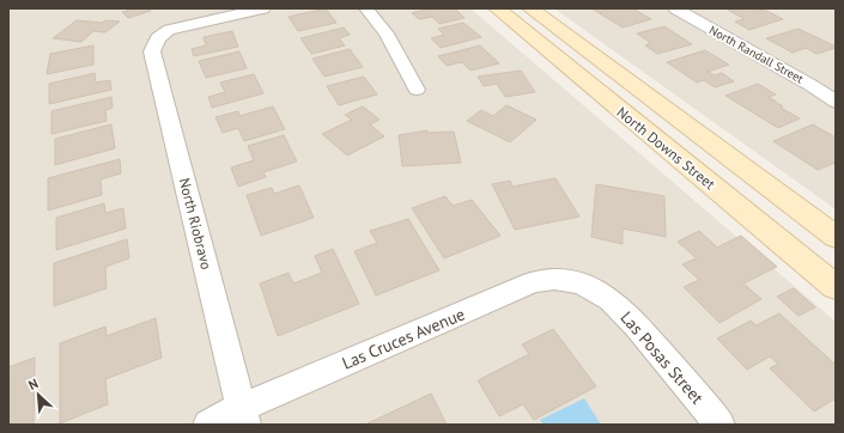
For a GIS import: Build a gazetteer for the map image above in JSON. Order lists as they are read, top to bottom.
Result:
{
  "streets": {
    "main road": ["North Downs Street"],
    "street": [
      "North Randall Street",
      "North Riobravo",
      "Las Cruces Avenue",
      "Las Posas Street"
    ]
  },
  "crossings": [
    ["North Riobravo", "Las Cruces Avenue"],
    ["Las Cruces Avenue", "Las Posas Street"]
  ],
  "north": "top left"
}
